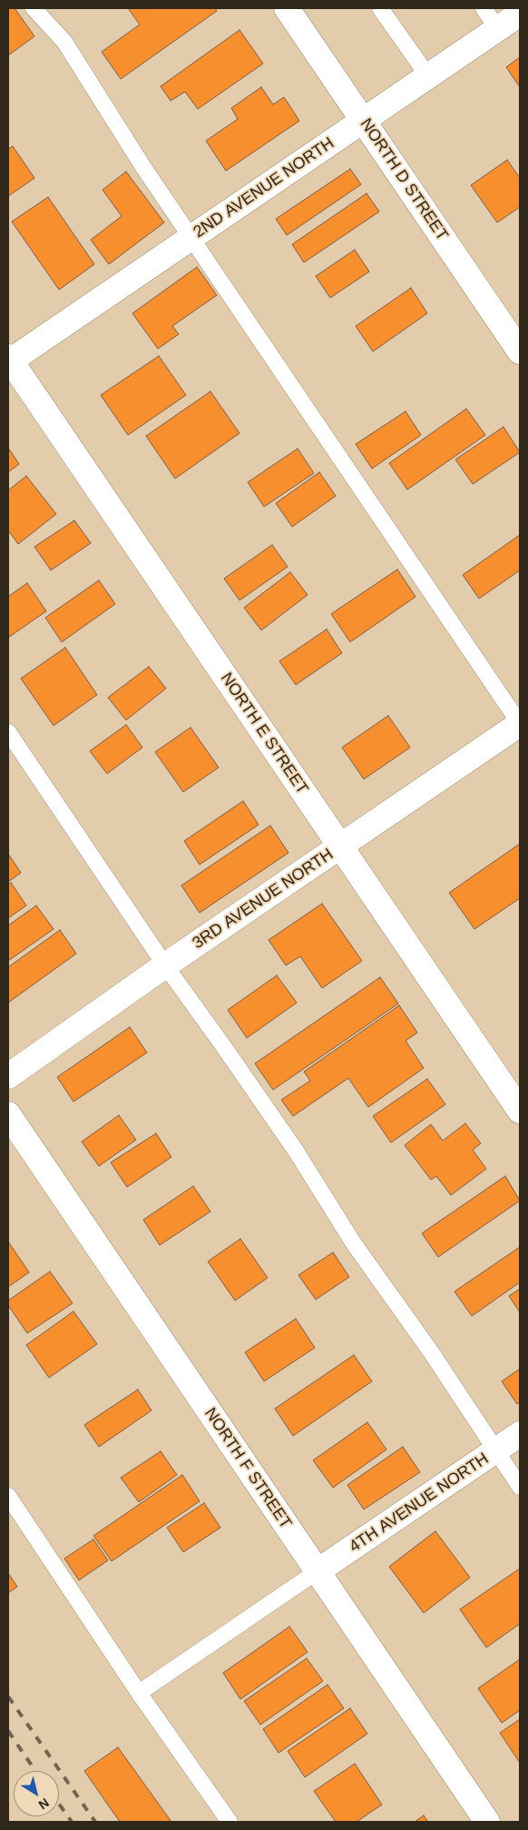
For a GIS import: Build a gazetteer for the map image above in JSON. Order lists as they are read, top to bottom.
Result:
{
  "streets": {
    "street": [
      "NORTH D STREET",
      "2ND AVENUE NORTH",
      "NORTH E STREET",
      "3RD AVENUE NORTH",
      "NORTH F STREET",
      "4TH AVENUE NORTH"
    ]
  },
  "crossings": [
    ["NORTH D STREET", "2ND AVENUE NORTH"],
    ["2ND AVENUE NORTH", "NORTH E STREET"],
    ["NORTH E STREET", "3RD AVENUE NORTH"],
    ["NORTH F STREET", "4TH AVENUE NORTH"]
  ],
  "north": "bottom right"
}
